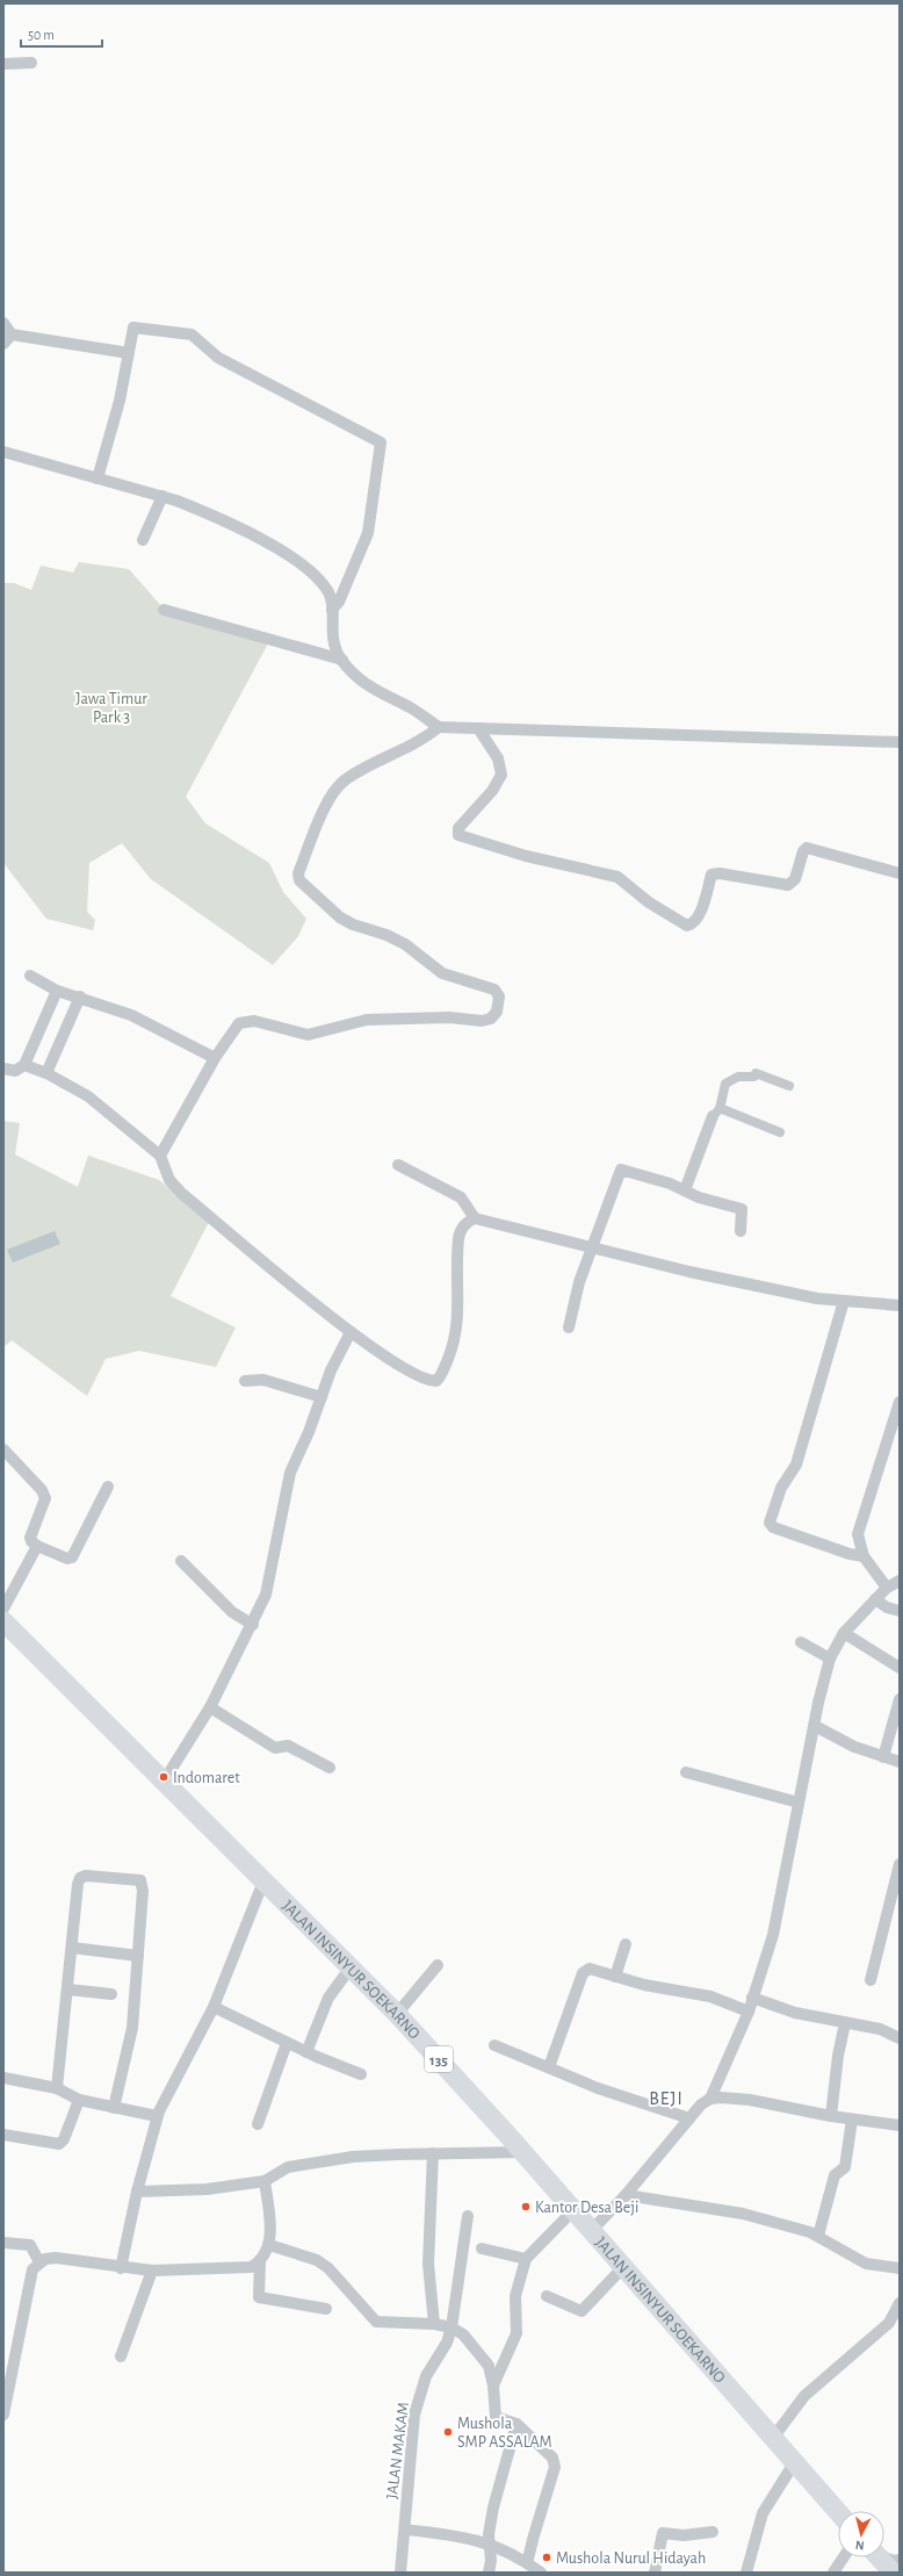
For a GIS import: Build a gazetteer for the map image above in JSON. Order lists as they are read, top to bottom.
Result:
{
  "streets": {
    "main road": ["JALAN INSINYUR SOEKARNO", "135"],
    "street": ["JALAN MAKAM"]
  },
  "districts": ["BEJI"],
  "parks": ["Jawa Timur Park 3"],
  "places": [
    "Indomaret",
    "Kantor Desa Beji",
    "Mushola SMP ASSALAM",
    "Mushola Nurul Hidayah"
  ],
  "scale_bar": "50 m",
  "north": "bottom"
}
